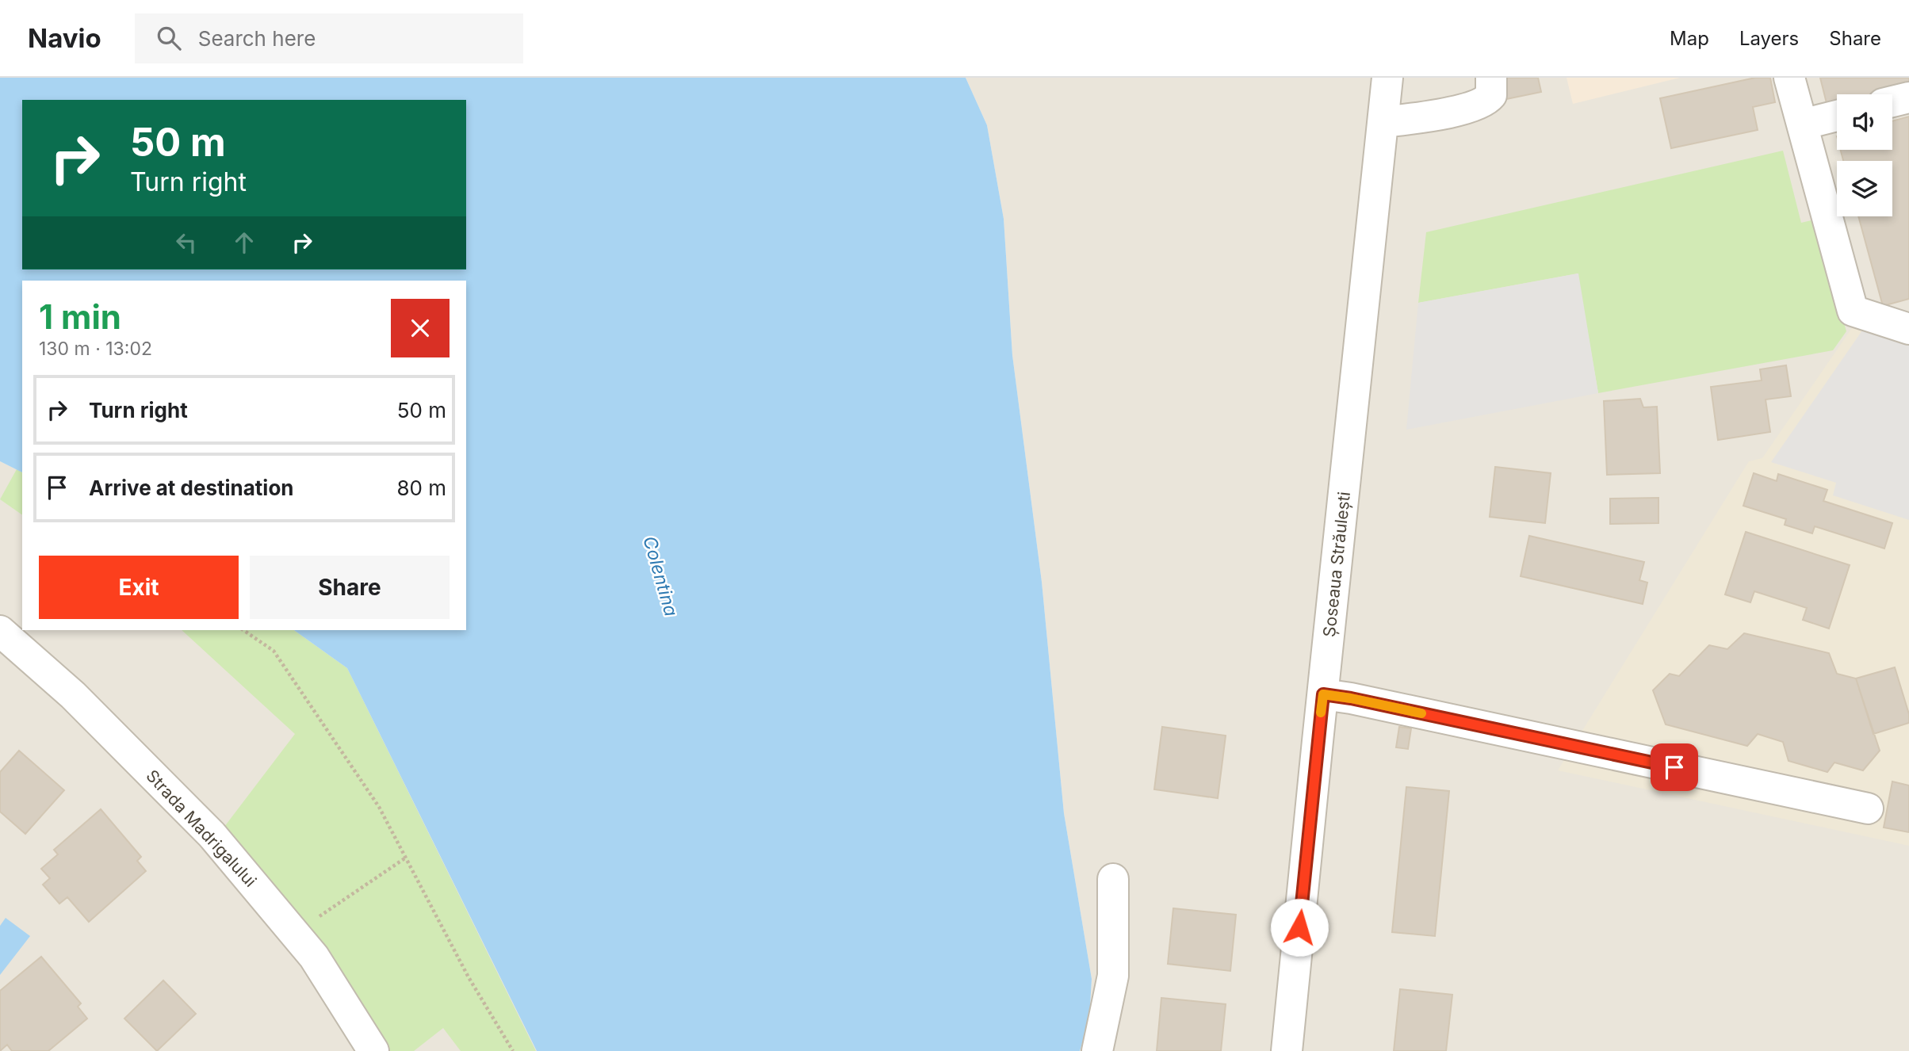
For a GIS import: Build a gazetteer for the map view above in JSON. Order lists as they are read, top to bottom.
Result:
{
  "streets": {
    "street": ["Șoseaua Străulești", "Strada Madrigalului"]
  },
  "water": ["Colentina"],
  "page": {
    "header": "Navio",
    "search": "Search here",
    "nav": ["Map", "Layers", "Share"],
    "turn": ["50 m", "Turn right"],
    "heading": ["1 min", "130 m · 13:02"],
    "list": [
      {
        "name": "Turn right",
        "value": "50 m"
      },
      {
        "name": "Arrive at destination",
        "value": "80 m"
      }
    ],
    "buttons": ["Exit", "Share"]
  }
}
